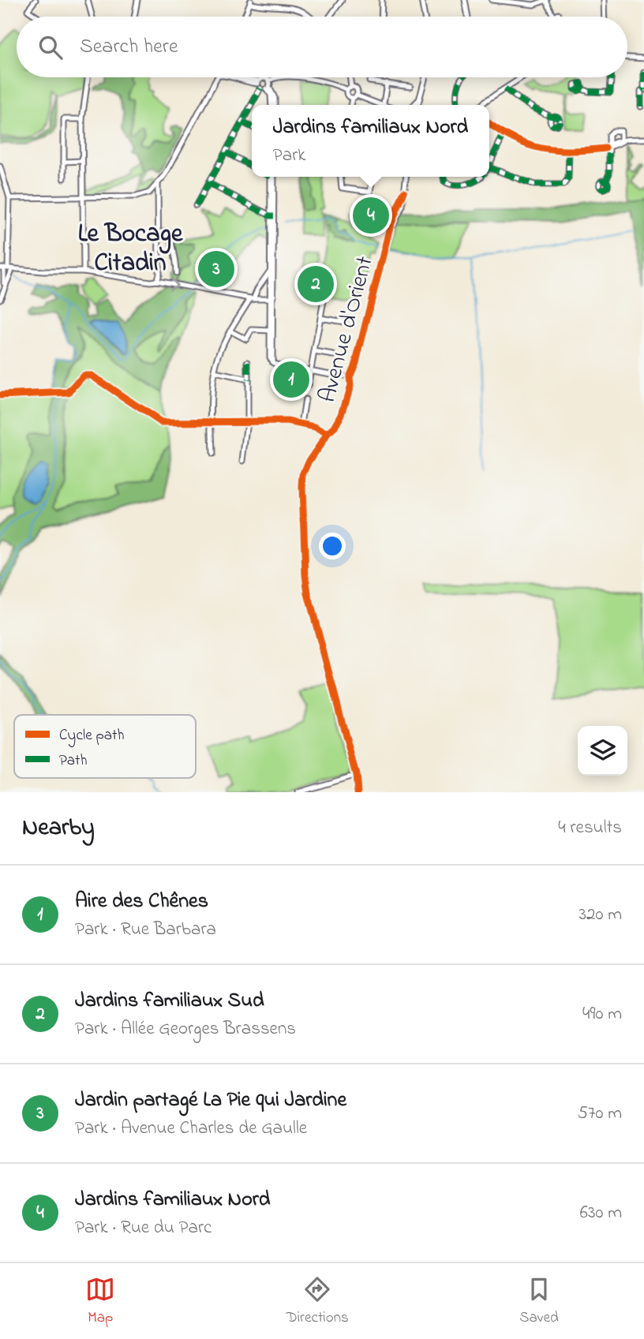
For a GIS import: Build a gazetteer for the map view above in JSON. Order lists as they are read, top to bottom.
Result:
{
  "streets": {
    "street": ["Avenue d'Orient"]
  },
  "districts": ["Le Bocage Citadin"],
  "legend": ["Cycle path", "Path"],
  "page": {
    "search": "Search here",
    "popup": ["Jardins familiaux Nord", "Park"],
    "pins": [
      "4",
      "3",
      "2",
      "1"
    ],
    "heading": ["Nearby", "4 results"],
    "list": [
      {
        "mark": "1",
        "name": "Aire des Chênes",
        "note": "Park · Rue Barbara",
        "value": "320 m"
      },
      {
        "mark": "2",
        "name": "Jardins familiaux Sud",
        "note": "Park · Allée Georges Brassens",
        "value": "490 m"
      },
      {
        "mark": "3",
        "name": "Jardin partagé La Pie qui Jardine",
        "note": "Park · Avenue Charles de Gaulle",
        "value": "570 m"
      },
      {
        "mark": "4",
        "name": "Jardins familiaux Nord",
        "note": "Park · Rue du Parc",
        "value": "630 m"
      }
    ],
    "nav": ["Map", "Directions", "Saved"]
  }
}
